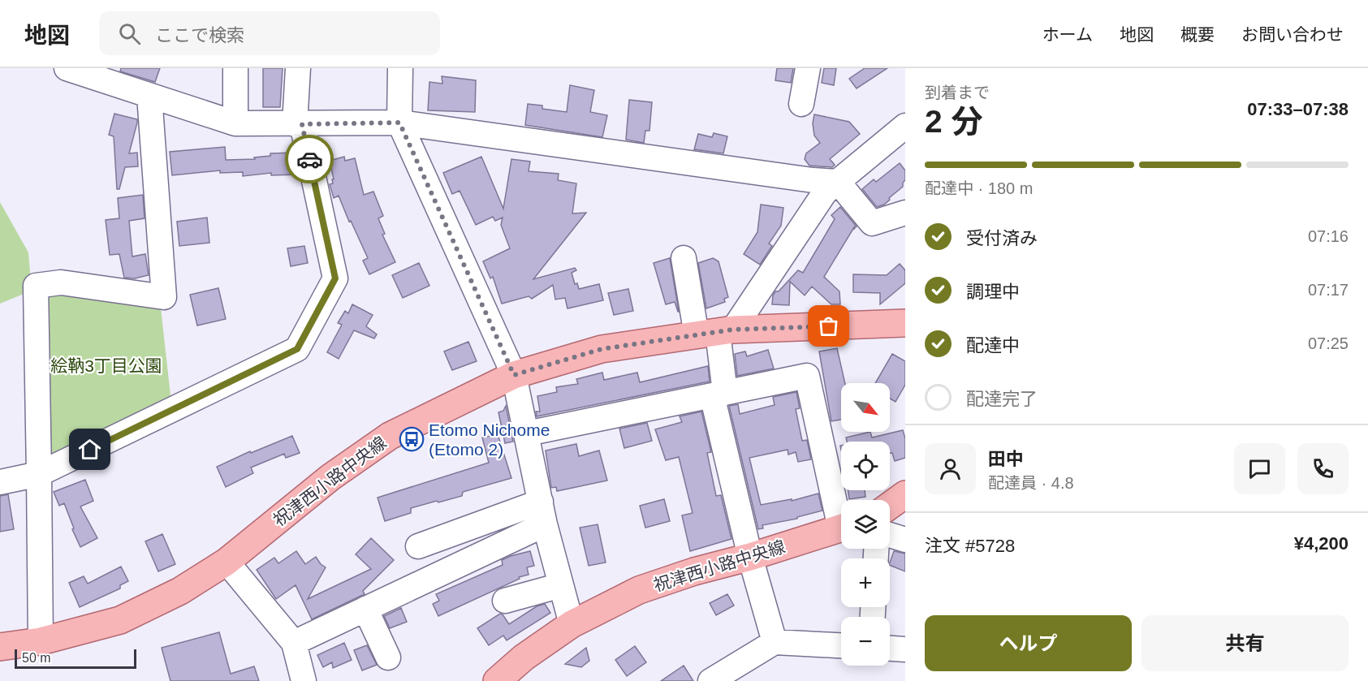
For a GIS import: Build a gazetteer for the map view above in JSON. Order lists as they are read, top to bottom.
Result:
{
  "streets": {
    "main road": ["祝津西小路中央線"]
  },
  "parks": ["絵靹3丁目公園"],
  "places": {
    "bus stop": ["Etomo Nichome (Etomo 2)"]
  },
  "scale_bar": "50 m",
  "north": "bottom right",
  "page": {
    "header": "地図",
    "search": "ここで検索",
    "nav": [
      "ホーム",
      "地図",
      "概要",
      "お問い合わせ"
    ],
    "heading": ["2 分", "到着まで", "07:33–07:38"],
    "panel": [
      "田中",
      "配達員 · 4.8",
      "注文 #5728",
      "¥4,200"
    ],
    "bar": "配達中 · 180 m",
    "list": [
      ["受付済み", "07:16"],
      ["調理中", "07:17"],
      ["配達中", "07:25"],
      "配達完了"
    ],
    "map_buttons": ["+", "−"],
    "buttons": ["ヘルプ", "共有"],
    "scale": "50 m"
  }
}
